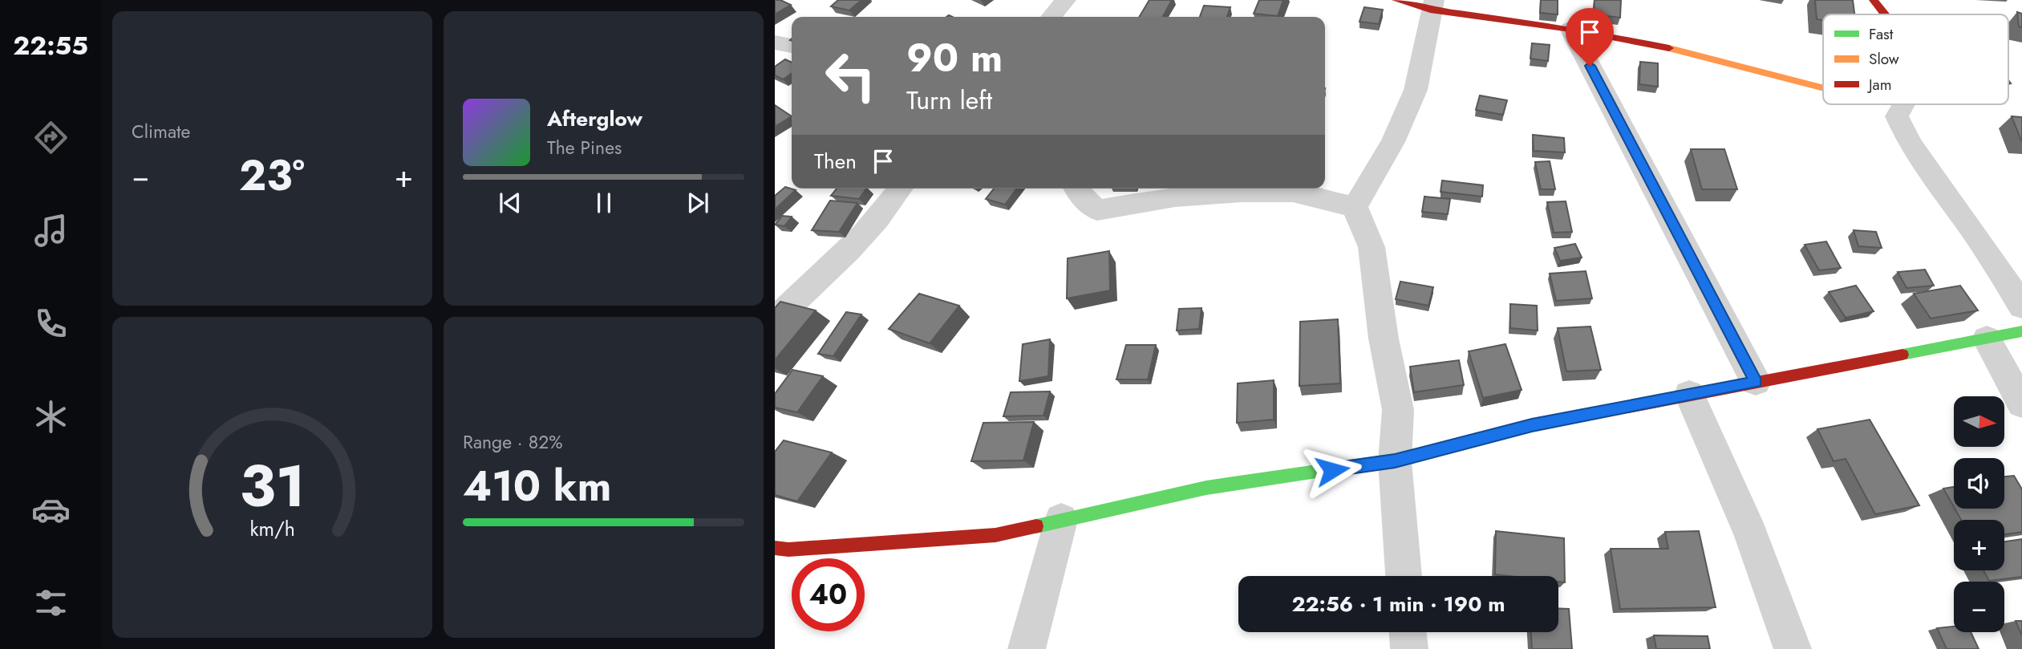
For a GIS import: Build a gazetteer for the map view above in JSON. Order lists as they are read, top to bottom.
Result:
{
  "legend": ["Fast", "Slow", "Jam"],
  "north": "right",
  "page": {
    "tabs": "22:55",
    "tile": [
      "Climate",
      ["Range · 82%", "410 km"]
    ],
    "turn": ["90 m", "Turn left"],
    "song": ["Afterglow", "The Pines"],
    "then": "Then",
    "heat": ["−", "23°", "+"],
    "map_buttons": ["+", "−"],
    "limit": "40",
    "trip": "22:56 · 1 min · 190 m",
    "gauge": ["31", "km/h"]
  }
}
